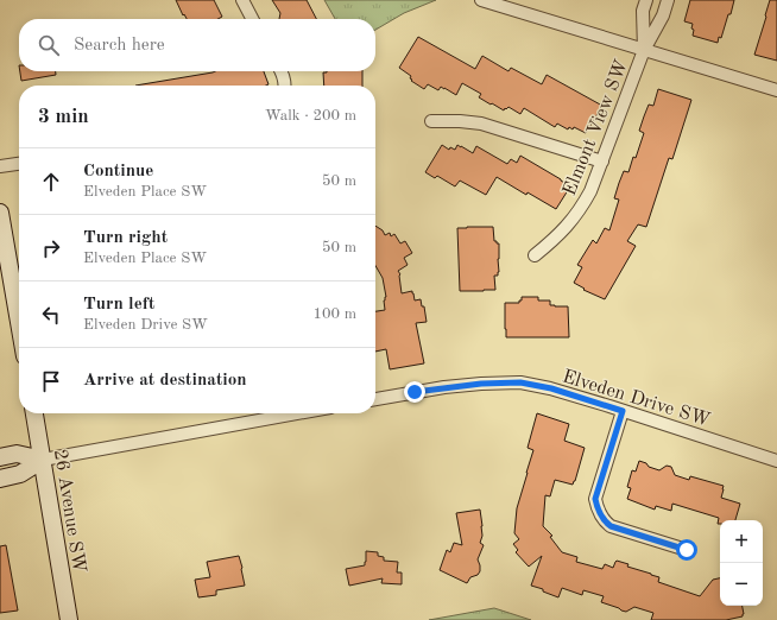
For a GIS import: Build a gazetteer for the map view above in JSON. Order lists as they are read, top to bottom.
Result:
{
  "streets": {
    "street": ["Elmont View SW", "Elveden Drive SW", "26 Avenue SW"]
  },
  "page": {
    "search": "Search here",
    "heading": ["3 min", "Walk · 200 m"],
    "list": [
      ["Continue", "Elveden Place SW", "50 m"],
      ["Turn right", "Elveden Place SW", "50 m"],
      ["Turn left", "Elveden Drive SW", "100 m"],
      "Arrive at destination"
    ],
    "map_buttons": ["+", "−"]
  }
}
